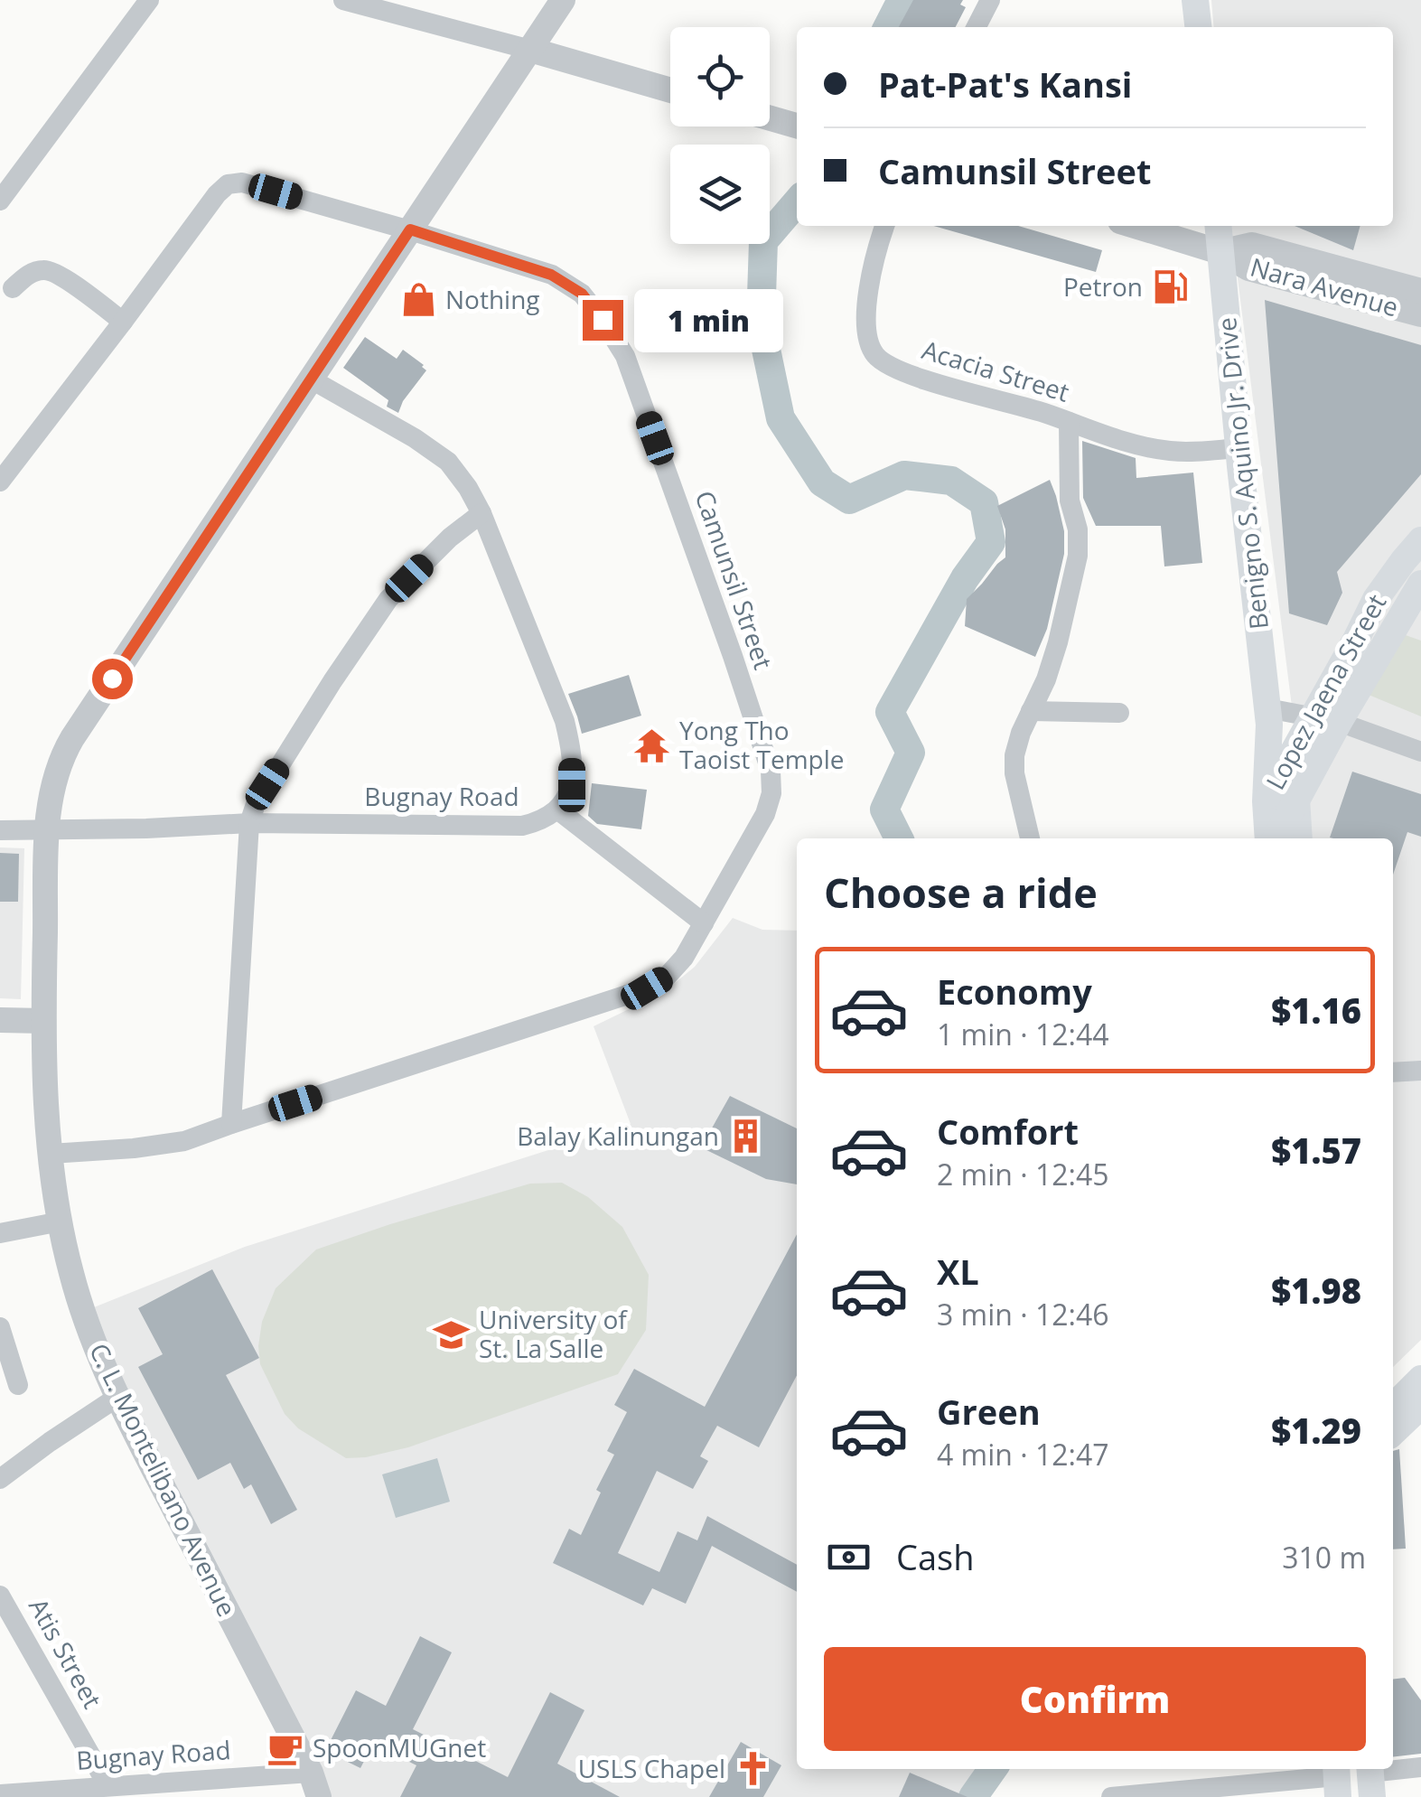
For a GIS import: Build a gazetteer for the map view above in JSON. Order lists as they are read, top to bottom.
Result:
{
  "streets": {
    "main road": ["Benigno S. Aquino Jr. Drive", "Lopez Jaena Street"],
    "street": [
      "Nara Avenue",
      "Acacia Street",
      "Camunsil Street",
      "Bugnay Road",
      "C. L. Montelibano Avenue",
      "Atis Street"
    ]
  },
  "crossings": [
    ["Nara Avenue", "Benigno S. Aquino Jr. Drive"],
    ["Acacia Street", "Benigno S. Aquino Jr. Drive"],
    ["Benigno S. Aquino Jr. Drive", "Lopez Jaena Street"],
    ["Camunsil Street", "C. L. Montelibano Avenue"],
    ["Bugnay Road", "C. L. Montelibano Avenue"],
    ["Bugnay Road", "Atis Street"]
  ],
  "places": {
    "fuel station": ["Petron"],
    "shop": ["Nothing"],
    "temple": ["Yong Tho Taoist Temple"],
    "building": ["Balay Kalinungan"],
    "school or university": ["University of St. La Salle"],
    "cafe": ["SpoonMUGnet"],
    "church": ["USLS Chapel"]
  },
  "page": {
    "banner": ["Pat-Pat's Kansi", "Camunsil Street"],
    "bubble": "1 min",
    "heading": "Choose a ride",
    "list": [
      {
        "name": "Economy",
        "note": "1 min · 12:44",
        "value": "$1.16"
      },
      {
        "name": "Comfort",
        "note": "2 min · 12:45",
        "value": "$1.57"
      },
      {
        "name": "XL",
        "note": "3 min · 12:46",
        "value": "$1.98"
      },
      {
        "name": "Green",
        "note": "4 min · 12:47",
        "value": "$1.29"
      }
    ],
    "pay": ["Cash", "310 m"],
    "buttons": "Confirm"
  }
}
